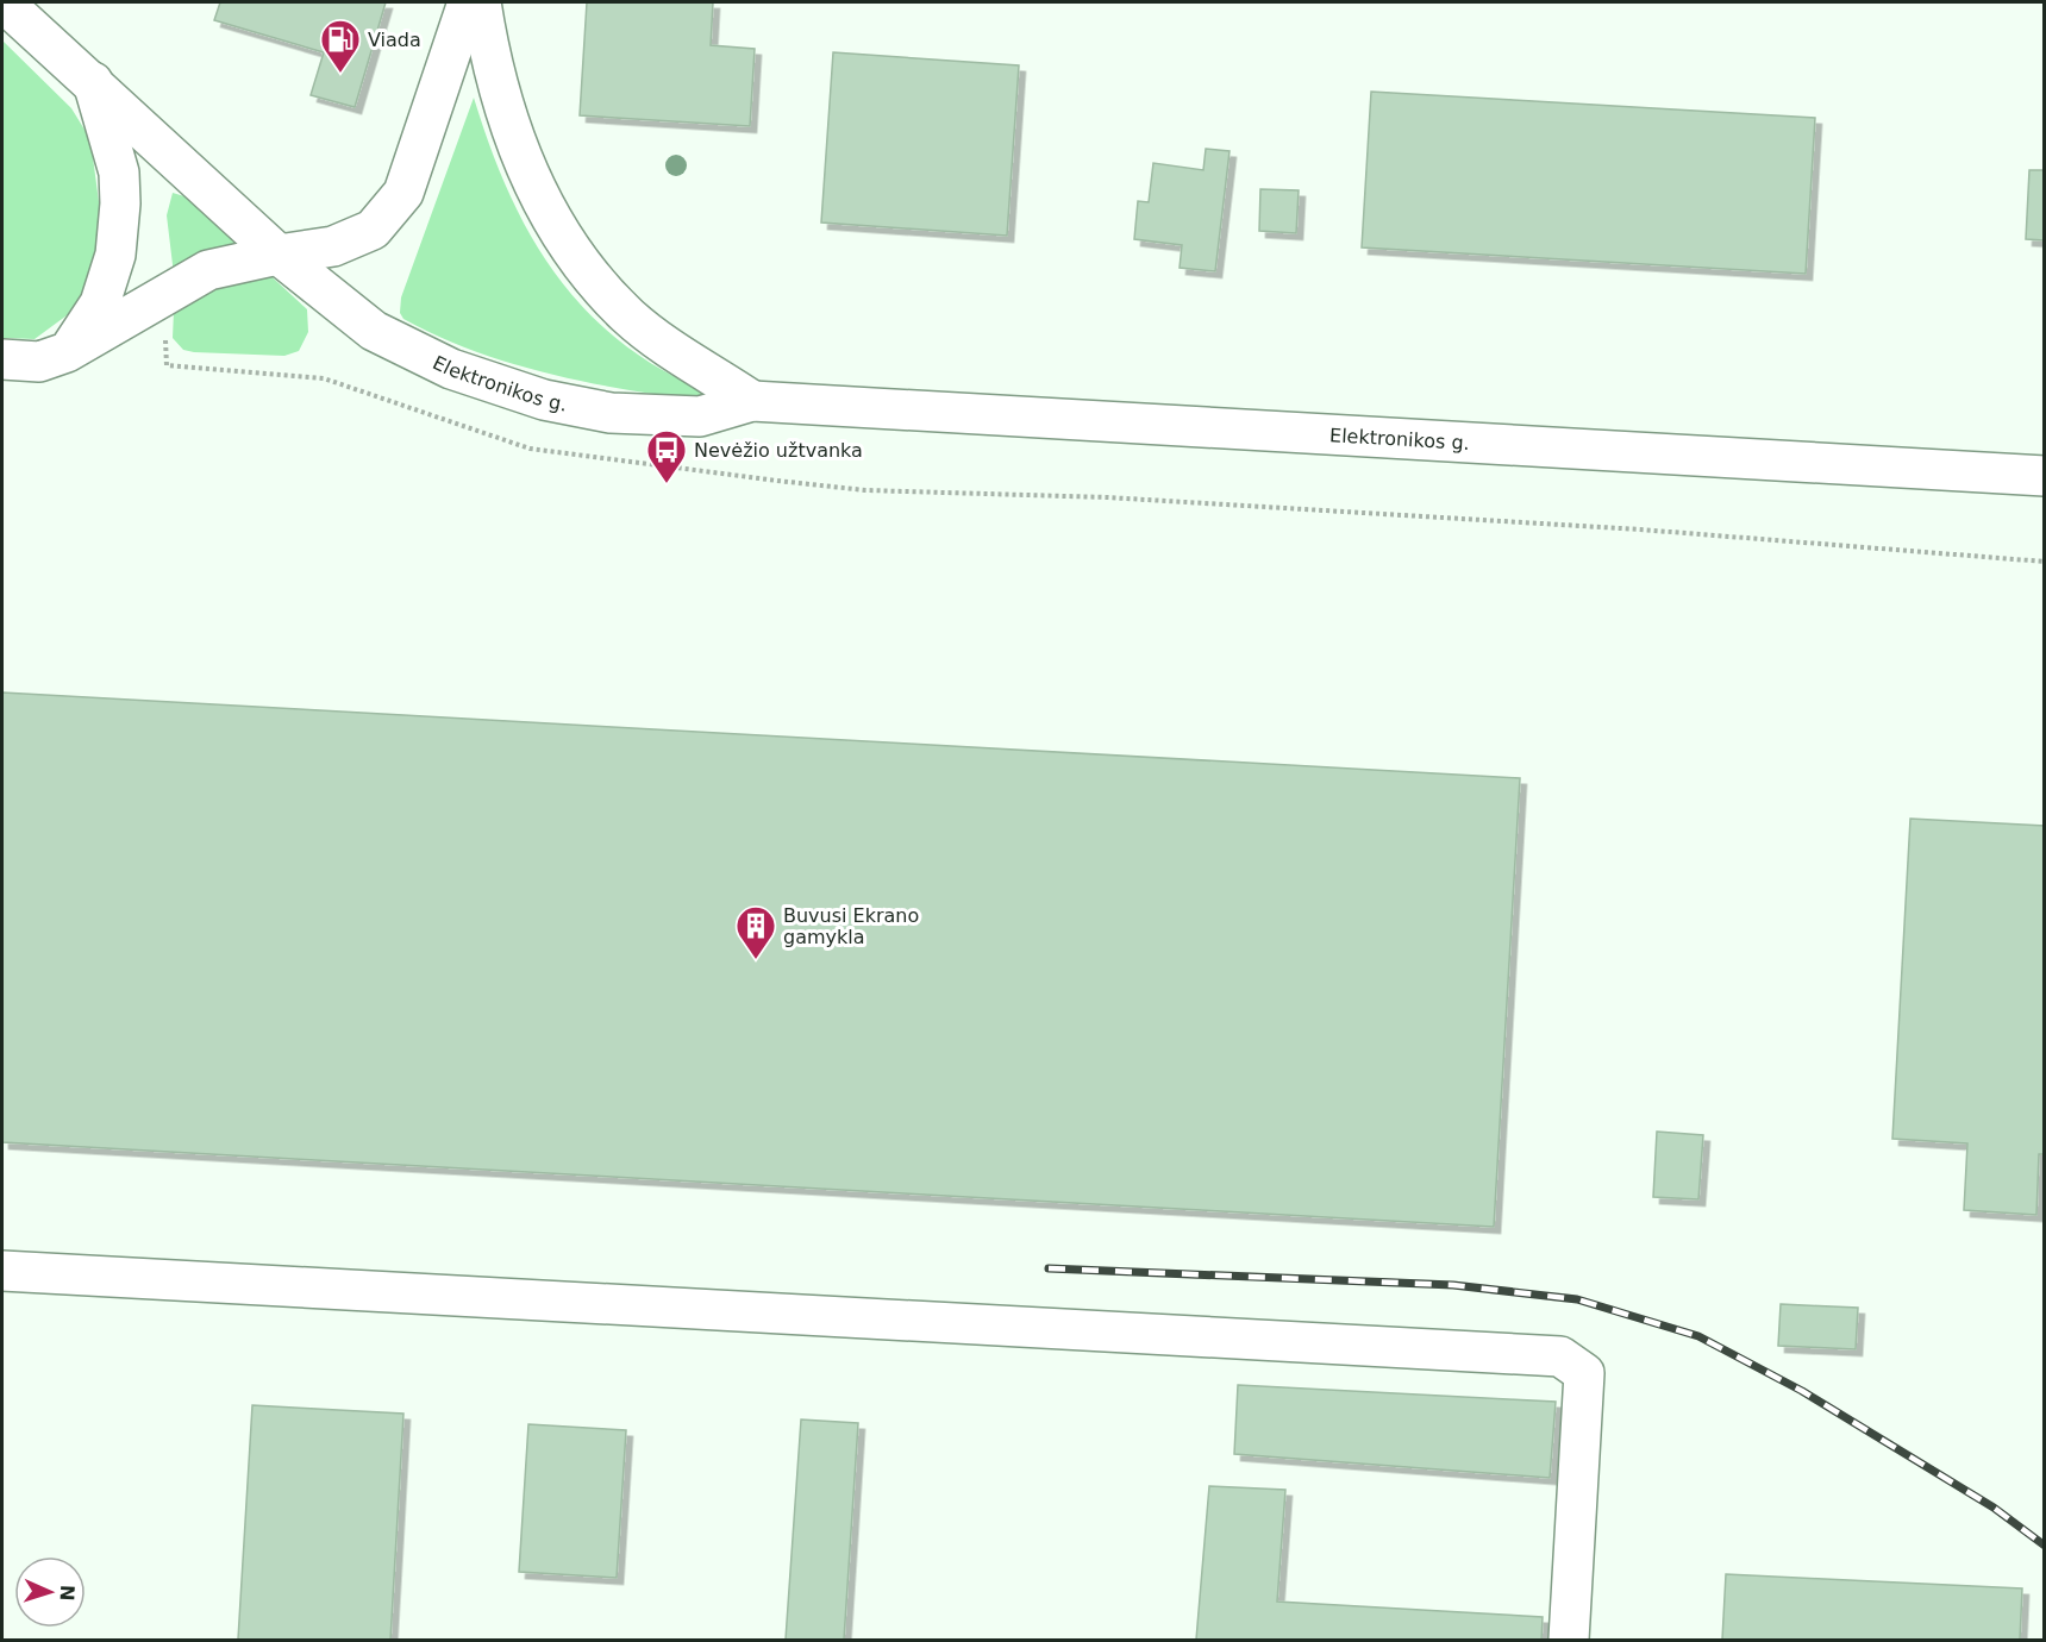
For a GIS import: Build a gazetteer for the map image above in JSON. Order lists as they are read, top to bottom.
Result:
{
  "streets": {
    "main road": ["Elektronikos g."]
  },
  "places": {
    "fuel station": ["Viada"],
    "bus stop": ["Nevėžio užtvanka"],
    "building": ["Buvusi Ekrano gamykla"]
  },
  "north": "right"
}
